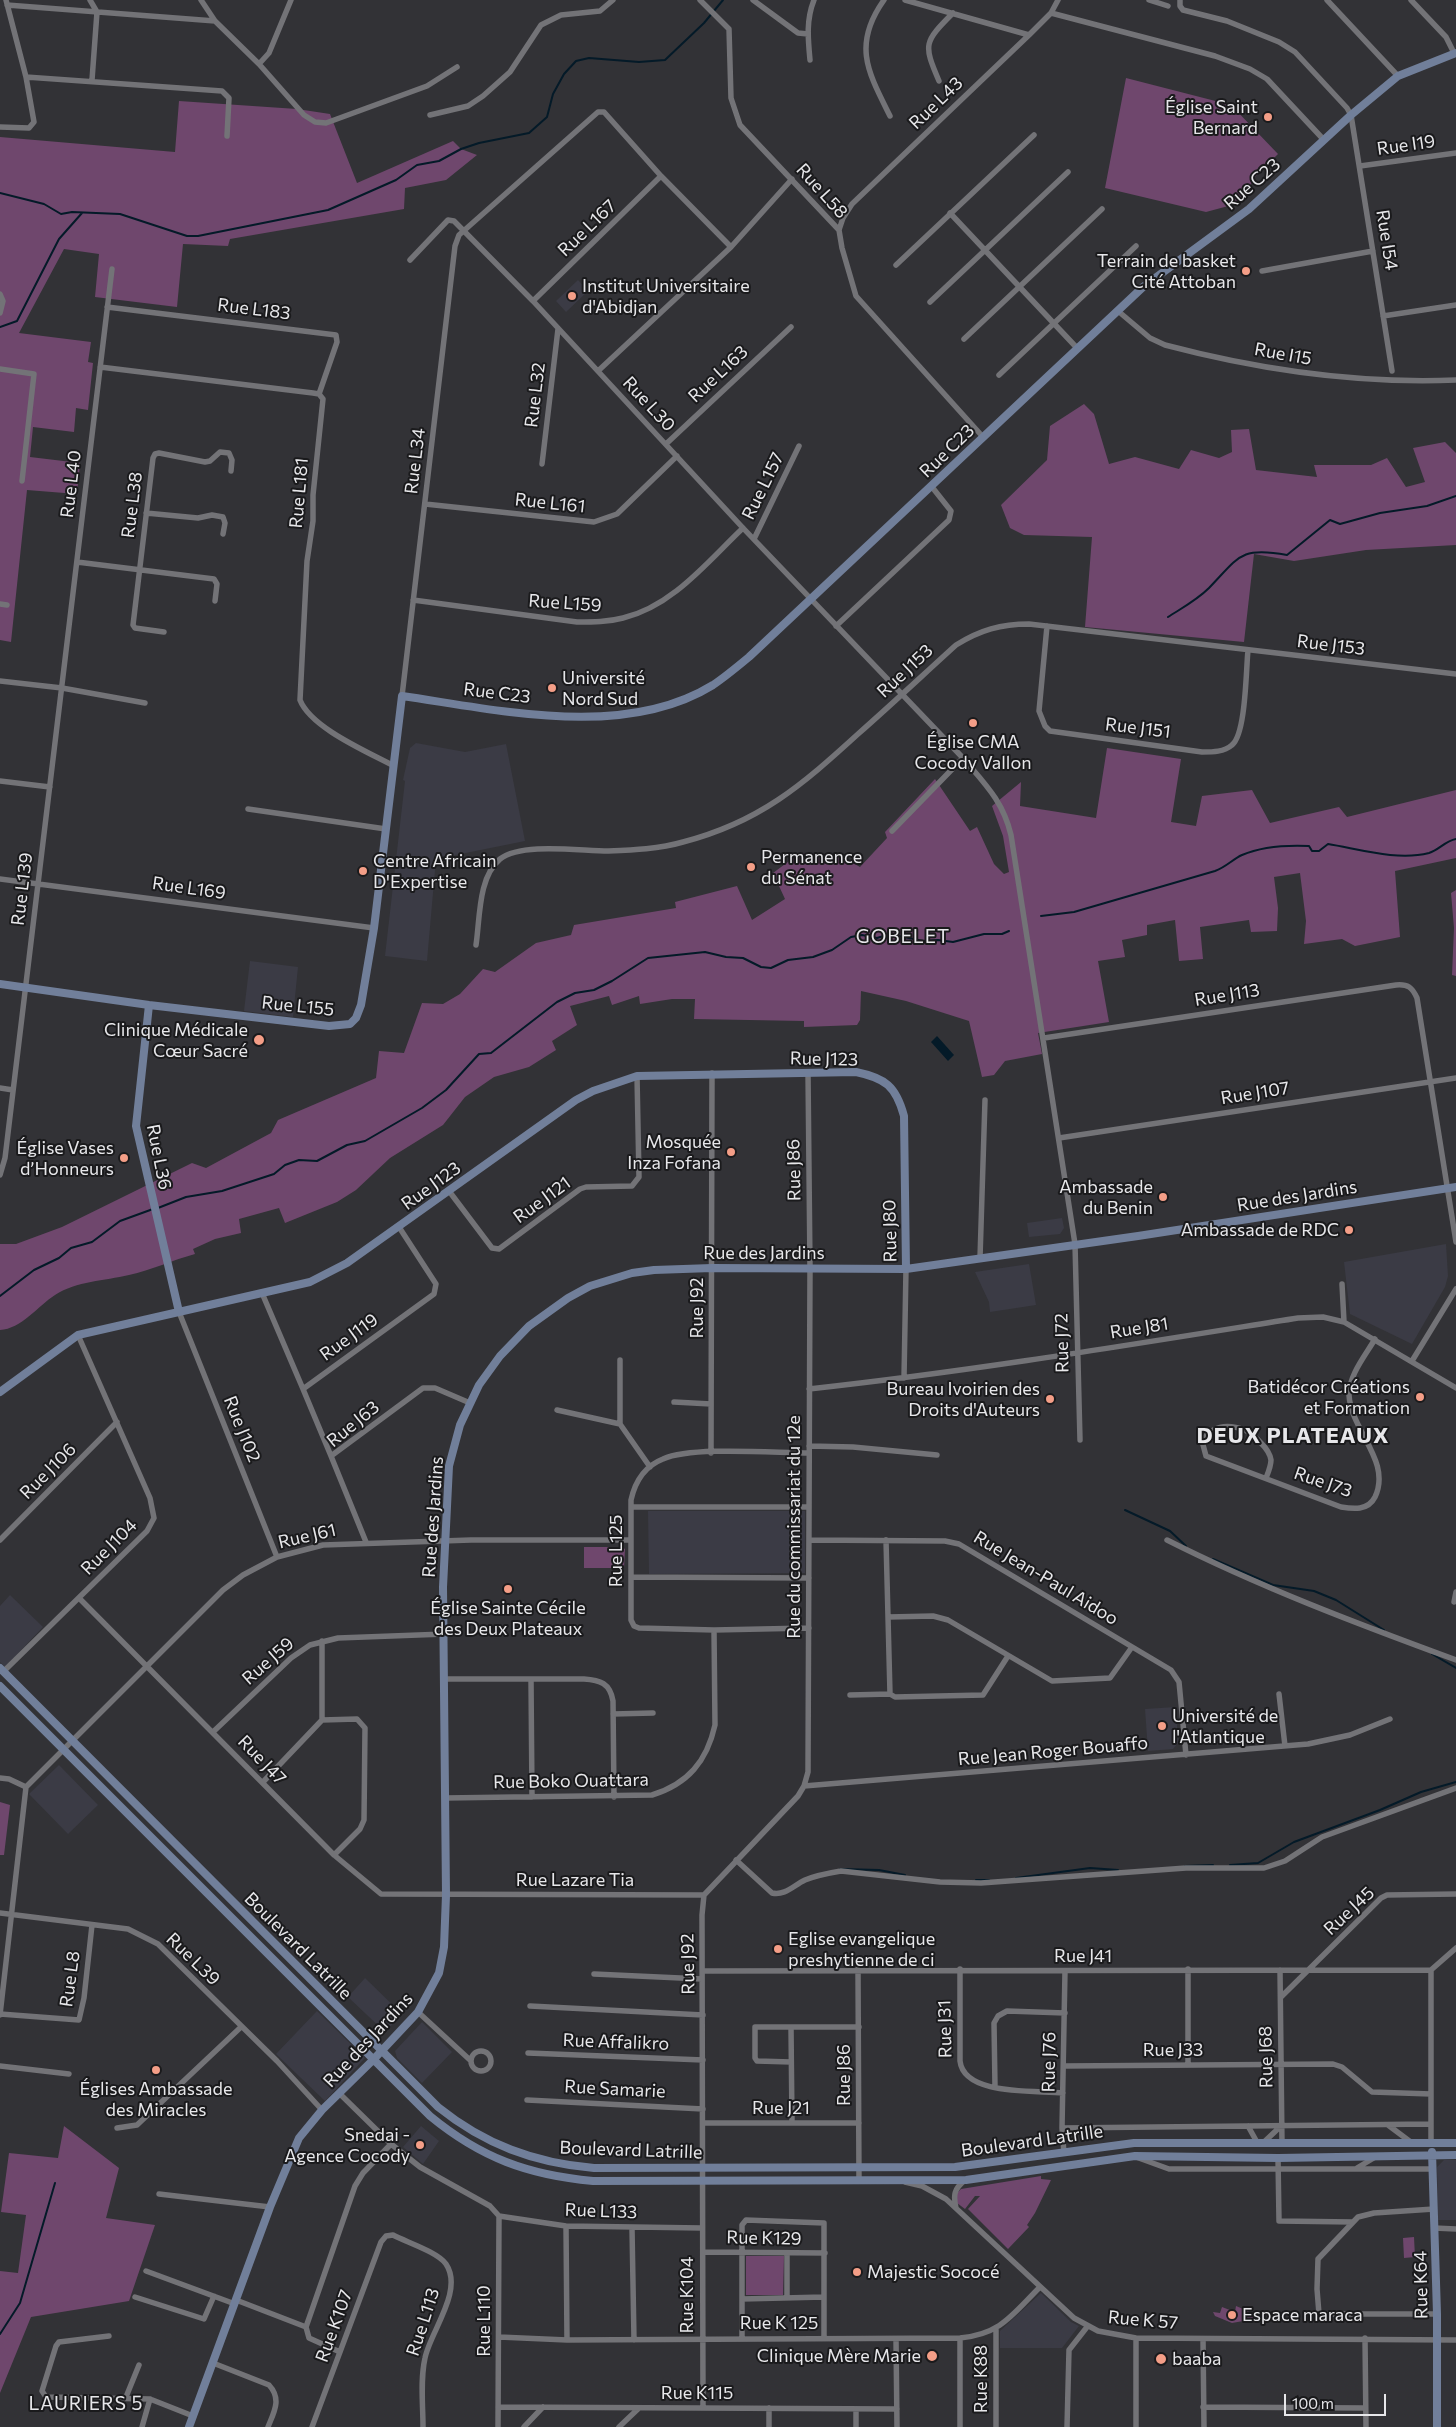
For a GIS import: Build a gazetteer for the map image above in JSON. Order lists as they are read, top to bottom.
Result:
{
  "streets": {
    "main road": [
      "Rue C23",
      "Rue L155",
      "Rue J123",
      "Rue L36",
      "Rue des Jardins",
      "Rue J80",
      "Boulevard Latrille",
      "Rue K64"
    ],
    "street": [
      "Rue L43",
      "Rue I19",
      "Rue L58",
      "Rue L167",
      "Rue I54",
      "Rue L183",
      "Rue I15",
      "Rue L163",
      "Rue L32",
      "Rue L30",
      "Rue L34",
      "Rue L40",
      "Rue L157",
      "Rue L181",
      "Rue L161",
      "Rue L38",
      "Rue L159",
      "Rue J153",
      "Rue J151",
      "Rue L169",
      "Rue L139",
      "Rue J113",
      "Rue J107",
      "Rue J86",
      "Rue J121",
      "Rue J92",
      "Rue J81",
      "Rue J119",
      "Rue J72",
      "Rue J63",
      "Rue J102",
      "Rue J106",
      "Rue J73",
      "Rue du commissariat du 12e",
      "Rue J61",
      "Rue J104",
      "Rue L125",
      "Rue Jean-Paul Aidoo",
      "Rue J59",
      "Rue Jean Roger Bouaffo",
      "Rue J47",
      "Rue Boko Ouattara",
      "Rue Lazare Tia",
      "Rue J45",
      "Rue J41",
      "Rue L39",
      "Rue L8",
      "Rue J31",
      "Rue Affalikro",
      "Rue J33",
      "Rue J68",
      "Rue J76",
      "Rue Samarie",
      "Rue J21",
      "Rue L133",
      "Rue K129",
      "Rue K104",
      "Rue K 57",
      "Rue L110",
      "Rue L113",
      "Rue K 125",
      "Rue K107",
      "Rue K88",
      "Rue K115"
    ]
  },
  "crossings": [
    ["Rue L43", "Rue L58"],
    ["Rue I19", "Rue I54"],
    ["Rue C23", "Rue L58"],
    ["Rue C23", "Rue I54"],
    ["Rue C23", "Rue I15"],
    ["Rue C23", "Rue L30"],
    ["Rue C23", "Rue L34"],
    ["Rue C23", "Rue L155"],
    ["Rue L167", "Rue L30"],
    ["Rue L183", "Rue L40"],
    ["Rue L183", "Rue L181"],
    ["Rue L163", "Rue L30"],
    ["Rue L32", "Rue L30"],
    ["Rue L30", "Rue L34"],
    ["Rue L30", "Rue L157"],
    ["Rue L30", "Rue L161"],
    ["Rue L30", "Rue L159"],
    ["Rue L30", "Rue J153"],
    ["Rue L30", "Rue J72"],
    ["Rue L34", "Rue L161"],
    ["Rue L34", "Rue L159"],
    ["Rue L34", "Rue L155"],
    ["Rue L40", "Rue L139"],
    ["Rue L181", "Rue L155"],
    ["Rue J153", "Rue J151"],
    ["Rue L169", "Rue L139"],
    ["Rue L169", "Rue L155"],
    ["Rue L139", "Rue L155"],
    ["Rue J113", "Rue J107"],
    ["Rue J113", "Rue J72"],
    ["Rue L155", "Rue L36"],
    ["Rue J123", "Rue L36"],
    ["Rue J123", "Rue J86"],
    ["Rue J123", "Rue J121"],
    ["Rue J123", "Rue J80"],
    ["Rue J123", "Rue J92"],
    ["Rue J123", "Rue J119"],
    ["Rue J123", "Rue J102"],
    ["Rue J123", "Rue J104"],
    ["Rue J107", "Rue J72"],
    ["Rue L36", "Rue J102"],
    ["Rue J86", "Rue des Jardins"],
    ["Rue J86", "Rue du commissariat du 12e"],
    ["Rue J86", "Boulevard Latrille"],
    ["Rue J86", "Rue J41"],
    ["Rue J86", "Rue J21"],
    ["Rue des Jardins", "Rue J80"],
    ["Rue des Jardins", "Rue J92"],
    ["Rue des Jardins", "Rue J72"],
    ["Rue des Jardins", "Rue J63"],
    ["Rue des Jardins", "Rue du commissariat du 12e"],
    ["Rue des Jardins", "Rue J61"],
    ["Rue des Jardins", "Rue J59"],
    ["Rue des Jardins", "Rue J47"],
    ["Rue des Jardins", "Rue Boko Ouattara"],
    ["Rue des Jardins", "Rue Lazare Tia"],
    ["Rue des Jardins", "Boulevard Latrille"],
    ["Rue des Jardins", "Rue L39"],
    ["Rue J80", "Rue J81"],
    ["Rue J92", "Rue L125"],
    ["Rue J92", "Rue Lazare Tia"],
    ["Rue J92", "Boulevard Latrille"],
    ["Rue J92", "Rue J41"],
    ["Rue J92", "Rue Affalikro"],
    ["Rue J92", "Rue Samarie"],
    ["Rue J92", "Rue J21"],
    ["Rue J92", "Rue K104"],
    ["Rue J81", "Rue J72"],
    ["Rue J81", "Rue J73"],
    ["Rue J81", "Rue du commissariat du 12e"],
    ["Rue J63", "Rue J61"],
    ["Rue J102", "Rue J61"],
    ["Rue J106", "Rue J104"],
    ["Rue du commissariat du 12e", "Rue L125"],
    ["Rue du commissariat du 12e", "Rue Jean-Paul Aidoo"],
    ["Rue du commissariat du 12e", "Rue Jean Roger Bouaffo"],
    ["Rue J61", "Rue L125"],
    ["Rue J61", "Rue J47"],
    ["Rue J61", "Boulevard Latrille"],
    ["Rue J104", "Rue J47"],
    ["Rue J104", "Boulevard Latrille"],
    ["Rue L125", "Rue Boko Ouattara"],
    ["Rue Jean-Paul Aidoo", "Rue Jean Roger Bouaffo"],
    ["Rue J59", "Rue J47"],
    ["Rue J47", "Rue Lazare Tia"],
    ["Rue J45", "Rue J41"],
    ["Rue J45", "Rue J68"],
    ["Boulevard Latrille", "Rue J68"],
    ["Boulevard Latrille", "Rue J76"],
    ["Boulevard Latrille", "Rue K64"],
    ["Boulevard Latrille", "Rue K104"],
    ["Boulevard Latrille", "Rue K 57"],
    ["Rue J41", "Rue J31"],
    ["Rue J41", "Rue J68"],
    ["Rue J41", "Rue J76"],
    ["Rue L39", "Rue L8"],
    ["Rue J31", "Rue J76"],
    ["Rue J33", "Rue J68"],
    ["Rue J33", "Rue J76"],
    ["Rue L133", "Rue K104"],
    ["Rue L133", "Rue L110"],
    ["Rue K129", "Rue K104"],
    ["Rue K64", "Rue K 57"],
    ["Rue K104", "Rue K 125"],
    ["Rue K104", "Rue K115"],
    ["Rue K 57", "Rue K 125"],
    ["Rue L110", "Rue K 125"],
    ["Rue L110", "Rue K115"],
    ["Rue L113", "Rue K107"],
    ["Rue K 125", "Rue K88"]
  ],
  "districts": ["GOBELET", "DEUX PLATEAUX", "LAURIERS 5"],
  "places": [
    "Église Saint Bernard",
    "Terrain de basket Cité Attoban",
    "Institut Universitaire d'Abidjan",
    "Université Nord Sud",
    "Église CMA Cocody Vallon",
    "Permanence du Sénat",
    "Centre Africain D'Expertise",
    "Clinique Médicale Cœur Sacré",
    "Mosquée Inza Fofana",
    "Église Vases d’Honneurs",
    "Ambassade du Benin",
    "Ambassade de RDC",
    "Batidécor Créations et Formation",
    "Bureau Ivoirien des Droits d'Auteurs",
    "Église Sainte Cécile des Deux Plateaux",
    "Université de l'Atlantique",
    "Eglise evangelique preshytienne de ci",
    "Églises Ambassade des Miracles",
    "Snedai - Agence Cocody",
    "Majestic Sococé",
    "Espace maraca",
    "Clinique Mère Marie",
    "baaba"
  ],
  "scale_bar": "100 m"
}
